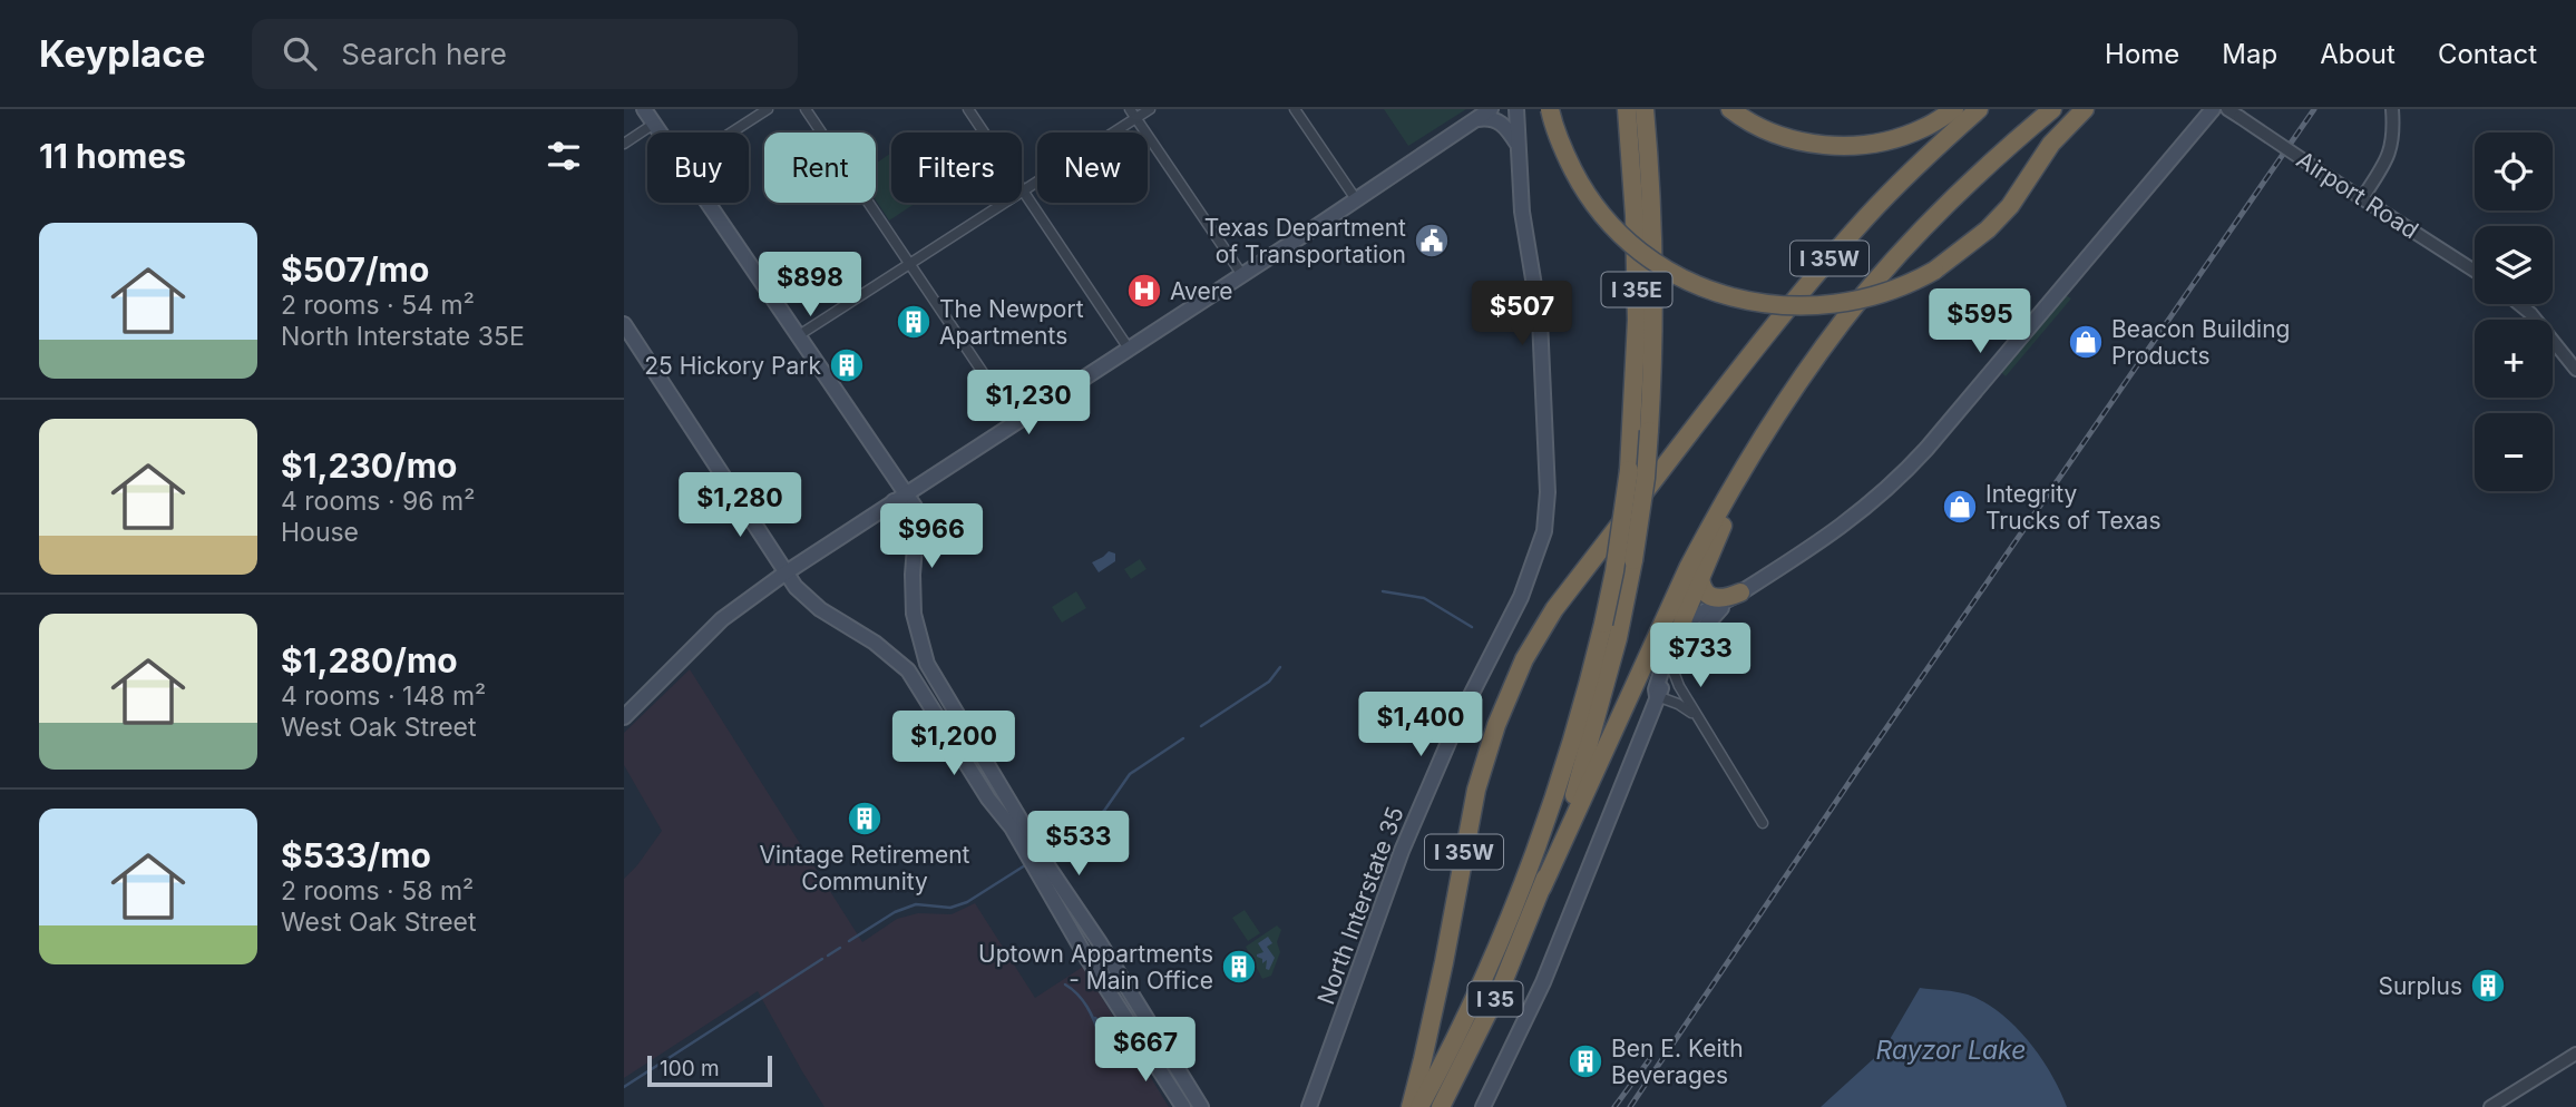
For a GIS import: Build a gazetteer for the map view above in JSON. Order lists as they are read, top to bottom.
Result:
{
  "streets": {
    "highway": ["I 35W", "I 35E", "I 35"],
    "main road": ["North Interstate 35"],
    "street": ["Airport Road"]
  },
  "crossings": [
    ["I 35W", "I 35E"],
    ["I 35W", "I 35"],
    ["I 35E", "I 35"]
  ],
  "water": ["Rayzor Lake"],
  "places": {
    "public building": ["Texas Department of Transportation"],
    "hospital": ["Avere"],
    "building": [
      "The Newport Apartments",
      "25 Hickory Park",
      "Vintage Retirement Community",
      "Uptown Appartments - Main Office",
      "Surplus",
      "Ben E. Keith Beverages"
    ],
    "shop": ["Beacon Building Products", "Integrity Trucks of Texas"]
  },
  "scale_bar": "100 m",
  "page": {
    "header": "Keyplace",
    "search": "Search here",
    "nav": [
      "Home",
      "Map",
      "About",
      "Contact"
    ],
    "heading": "11 homes",
    "map_buttons": ["+", "−"],
    "chip": [
      "Buy",
      "Rent",
      "Filters",
      "New"
    ],
    "list": [
      {
        "name": "$507/mo",
        "note": "2 rooms · 54 m² · North Interstate 35E"
      },
      {
        "name": "$1,230/mo",
        "note": "4 rooms · 96 m² · House"
      },
      {
        "name": "$1,280/mo",
        "note": "4 rooms · 148 m² · West Oak Street"
      },
      {
        "name": "$533/mo",
        "note": "2 rooms · 58 m² · West Oak Street"
      }
    ],
    "price": [
      "$898",
      "$507",
      "$595",
      "$1,230",
      "$1,280",
      "$966",
      "$733",
      "$1,400",
      "$1,200",
      "$533",
      "$667"
    ],
    "scale": "100 m"
  }
}
